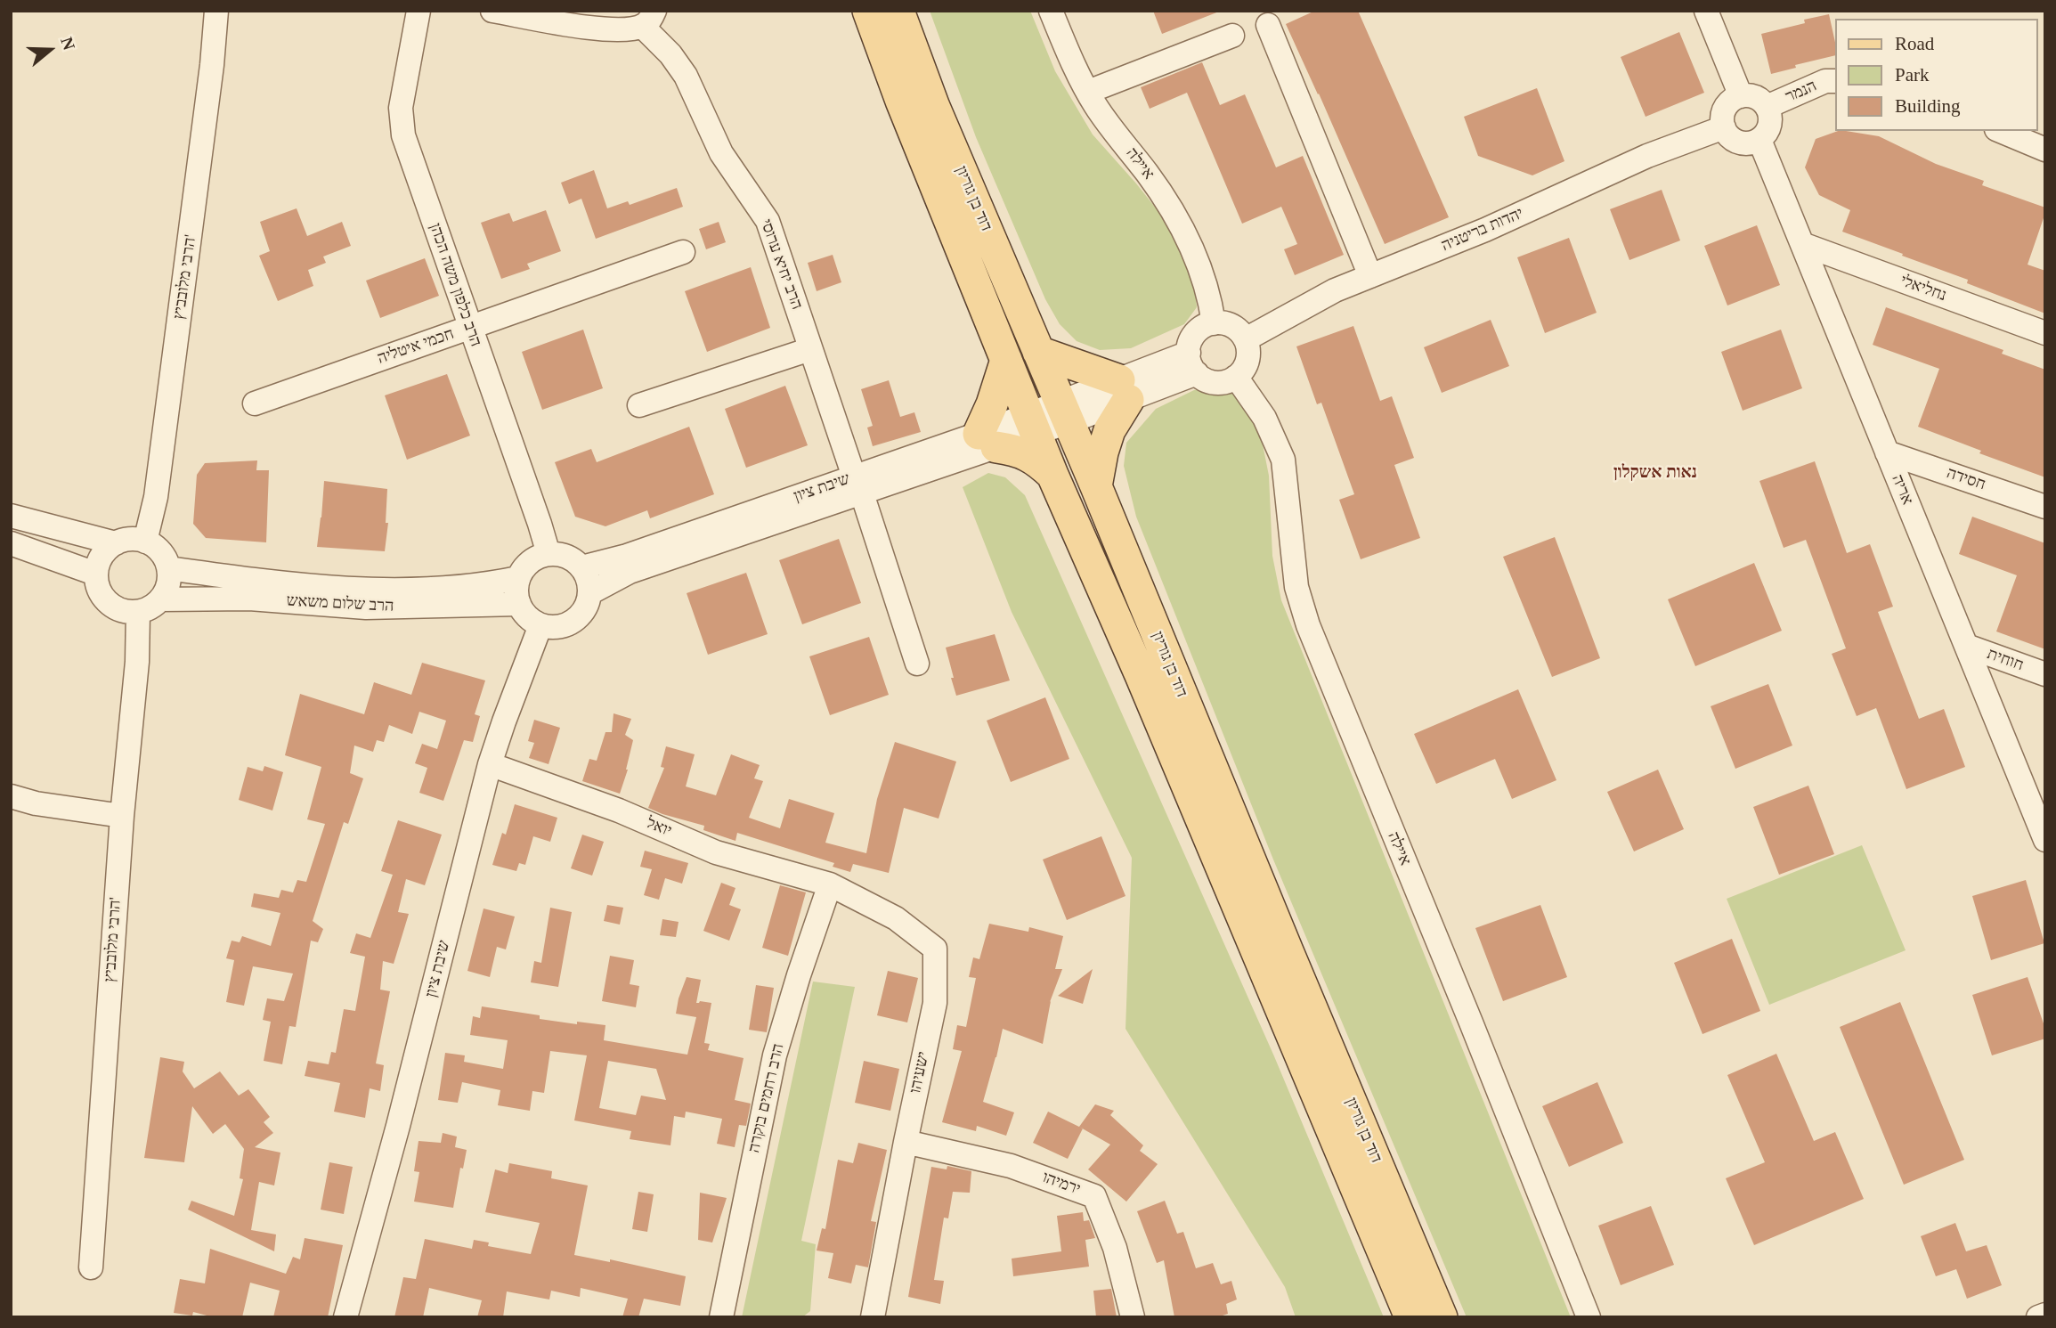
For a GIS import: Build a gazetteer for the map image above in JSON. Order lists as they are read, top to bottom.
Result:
{
  "streets": {
    "main road": ["דוד בן גוריון"],
    "street": [
      "הנמר",
      "איילה",
      "יהדות בריטניה",
      "הרב יחיא ערוסי",
      "הרבי מלובביץ'",
      "הרב כלפון משה הכהן",
      "נחליאלי",
      "חכמי איטליה",
      "חסידה",
      "שיבת ציון",
      "אריה",
      "הרב שלום משאש",
      "חוחית",
      "יואל",
      "ישעיהו",
      "הרב רחמים בוקרה",
      "ירמיהו"
    ]
  },
  "crossings": [
    ["הנמר", "יהדות בריטניה"],
    ["הנמר", "אריה"],
    ["איילה", "יהדות בריטניה"],
    ["דוד בן גוריון", "שיבת ציון"],
    ["יהדות בריטניה", "אריה"],
    ["הרב יחיא ערוסי", "שיבת ציון"],
    ["הרבי מלובביץ'", "הרב שלום משאש"],
    ["הרב כלפון משה הכהן", "חכמי איטליה"],
    ["הרב כלפון משה הכהן", "שיבת ציון"],
    ["הרב כלפון משה הכהן", "הרב שלום משאש"],
    ["נחליאלי", "אריה"],
    ["חסידה", "אריה"],
    ["שיבת ציון", "הרב שלום משאש"],
    ["שיבת ציון", "יואל"],
    ["אריה", "חוחית"],
    ["יואל", "ישעיהו"],
    ["יואל", "הרב רחמים בוקרה"],
    ["ישעיהו", "הרב רחמים בוקרה"],
    ["ישעיהו", "ירמיהו"]
  ],
  "districts": ["נאות אשקלון"],
  "legend": ["Road", "Park", "Building"],
  "north": "right"
}
